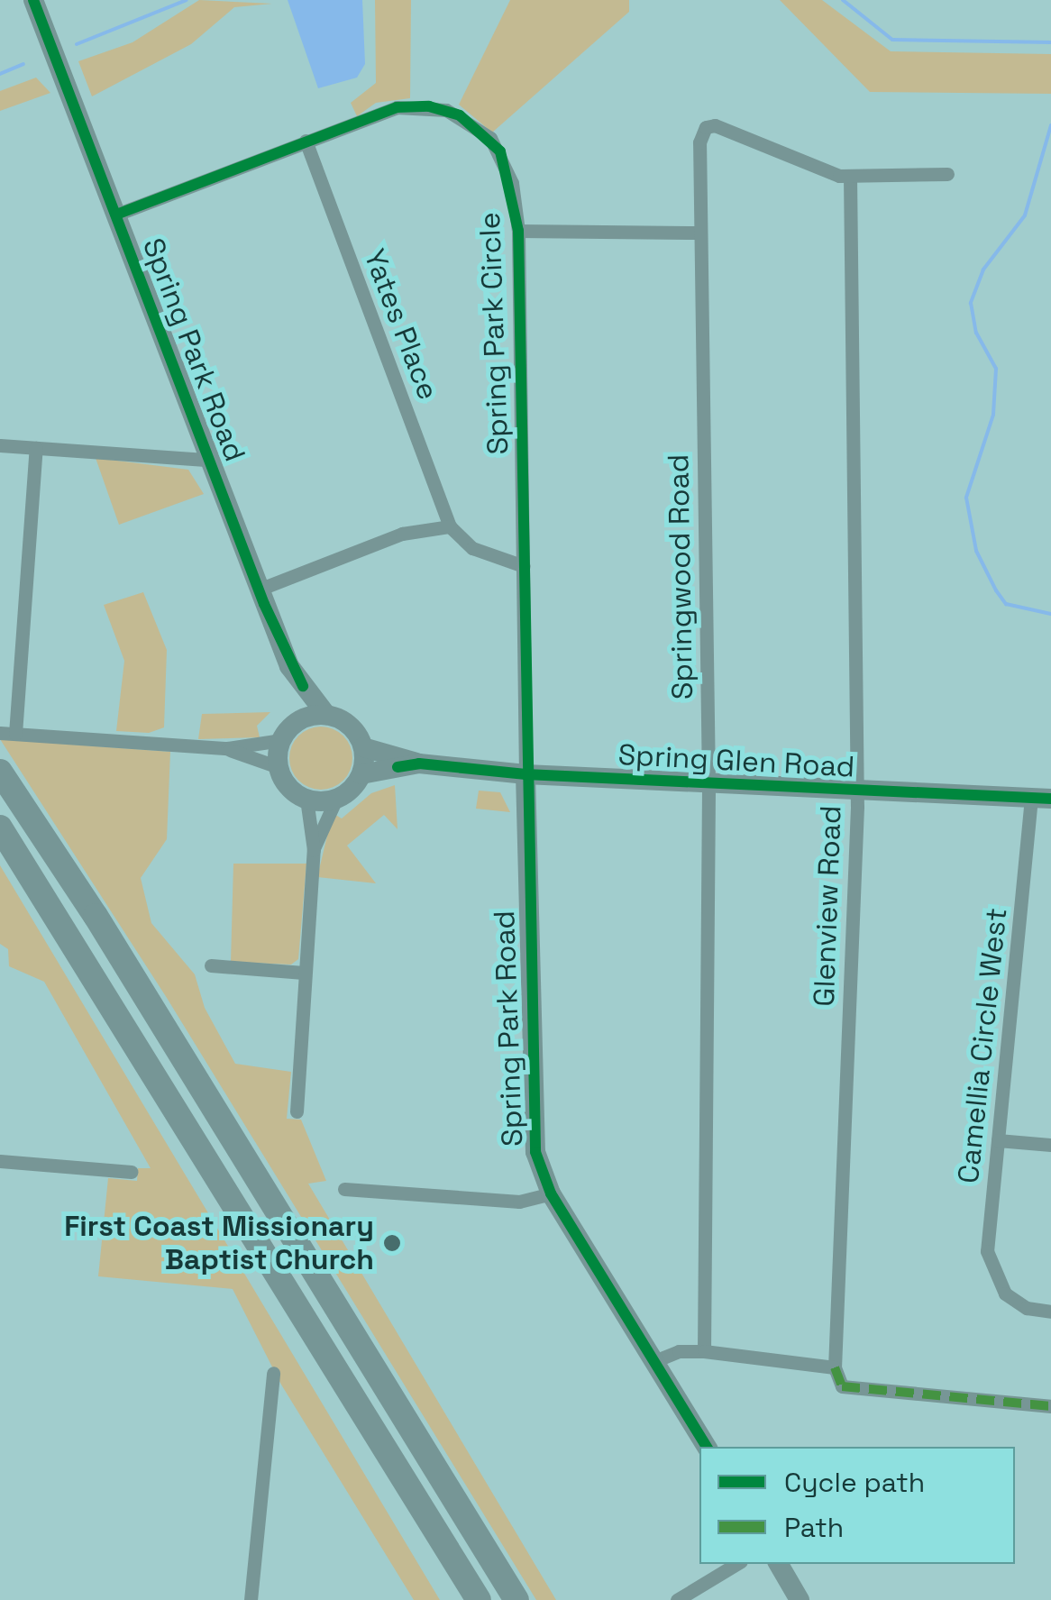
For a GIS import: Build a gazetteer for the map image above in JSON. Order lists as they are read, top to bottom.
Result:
{
  "streets": {
    "main road": ["Spring Park Road", "Spring Glen Road"],
    "street": [
      "Yates Place",
      "Spring Park Circle",
      "Springwood Road",
      "Glenview Road",
      "Camellia Circle West"
    ]
  },
  "crossings": [
    ["Yates Place", "Spring Park Circle"],
    ["Spring Park Circle", "Spring Park Road"],
    ["Spring Park Circle", "Spring Glen Road"],
    ["Spring Park Road", "Spring Glen Road"],
    ["Springwood Road", "Spring Glen Road"],
    ["Springwood Road", "Glenview Road"],
    ["Spring Glen Road", "Glenview Road"],
    ["Spring Glen Road", "Camellia Circle West"]
  ],
  "places": ["First Coast Missionary Baptist Church"],
  "legend": ["Cycle path", "Path"]
}
